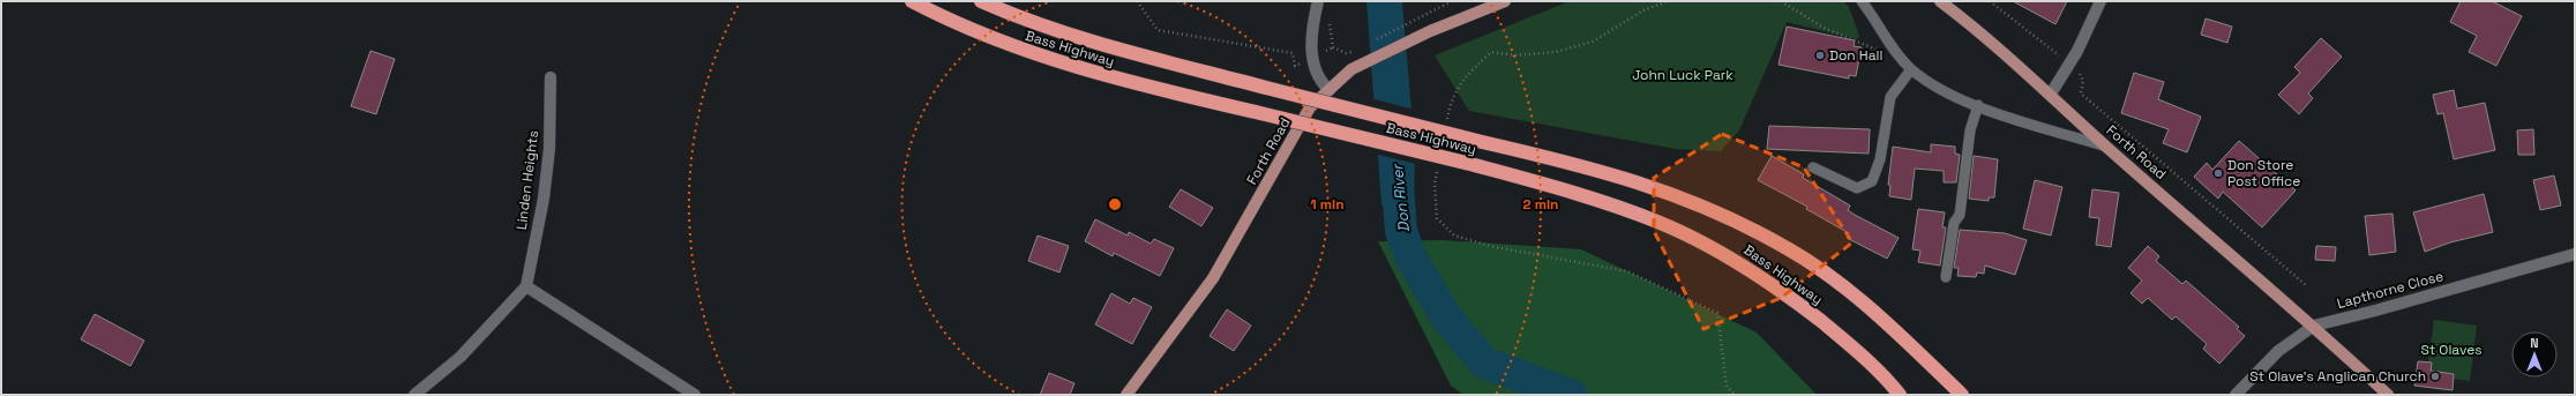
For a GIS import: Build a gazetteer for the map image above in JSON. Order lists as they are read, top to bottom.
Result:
{
  "streets": {
    "highway": ["Bass Highway"],
    "main road": ["Forth Road"],
    "street": ["Linden Heights", "Lapthorne Close"]
  },
  "crossings": [
    ["Forth Road", "Lapthorne Close"]
  ],
  "water": ["Don River"],
  "parks": ["John Luck Park", "St Olaves"],
  "places": ["Don Hall", "Don Store Post Office", "St Olave's Anglican Church"],
  "north": "top",
  "rings": ["1 min", "2 min"]
}
